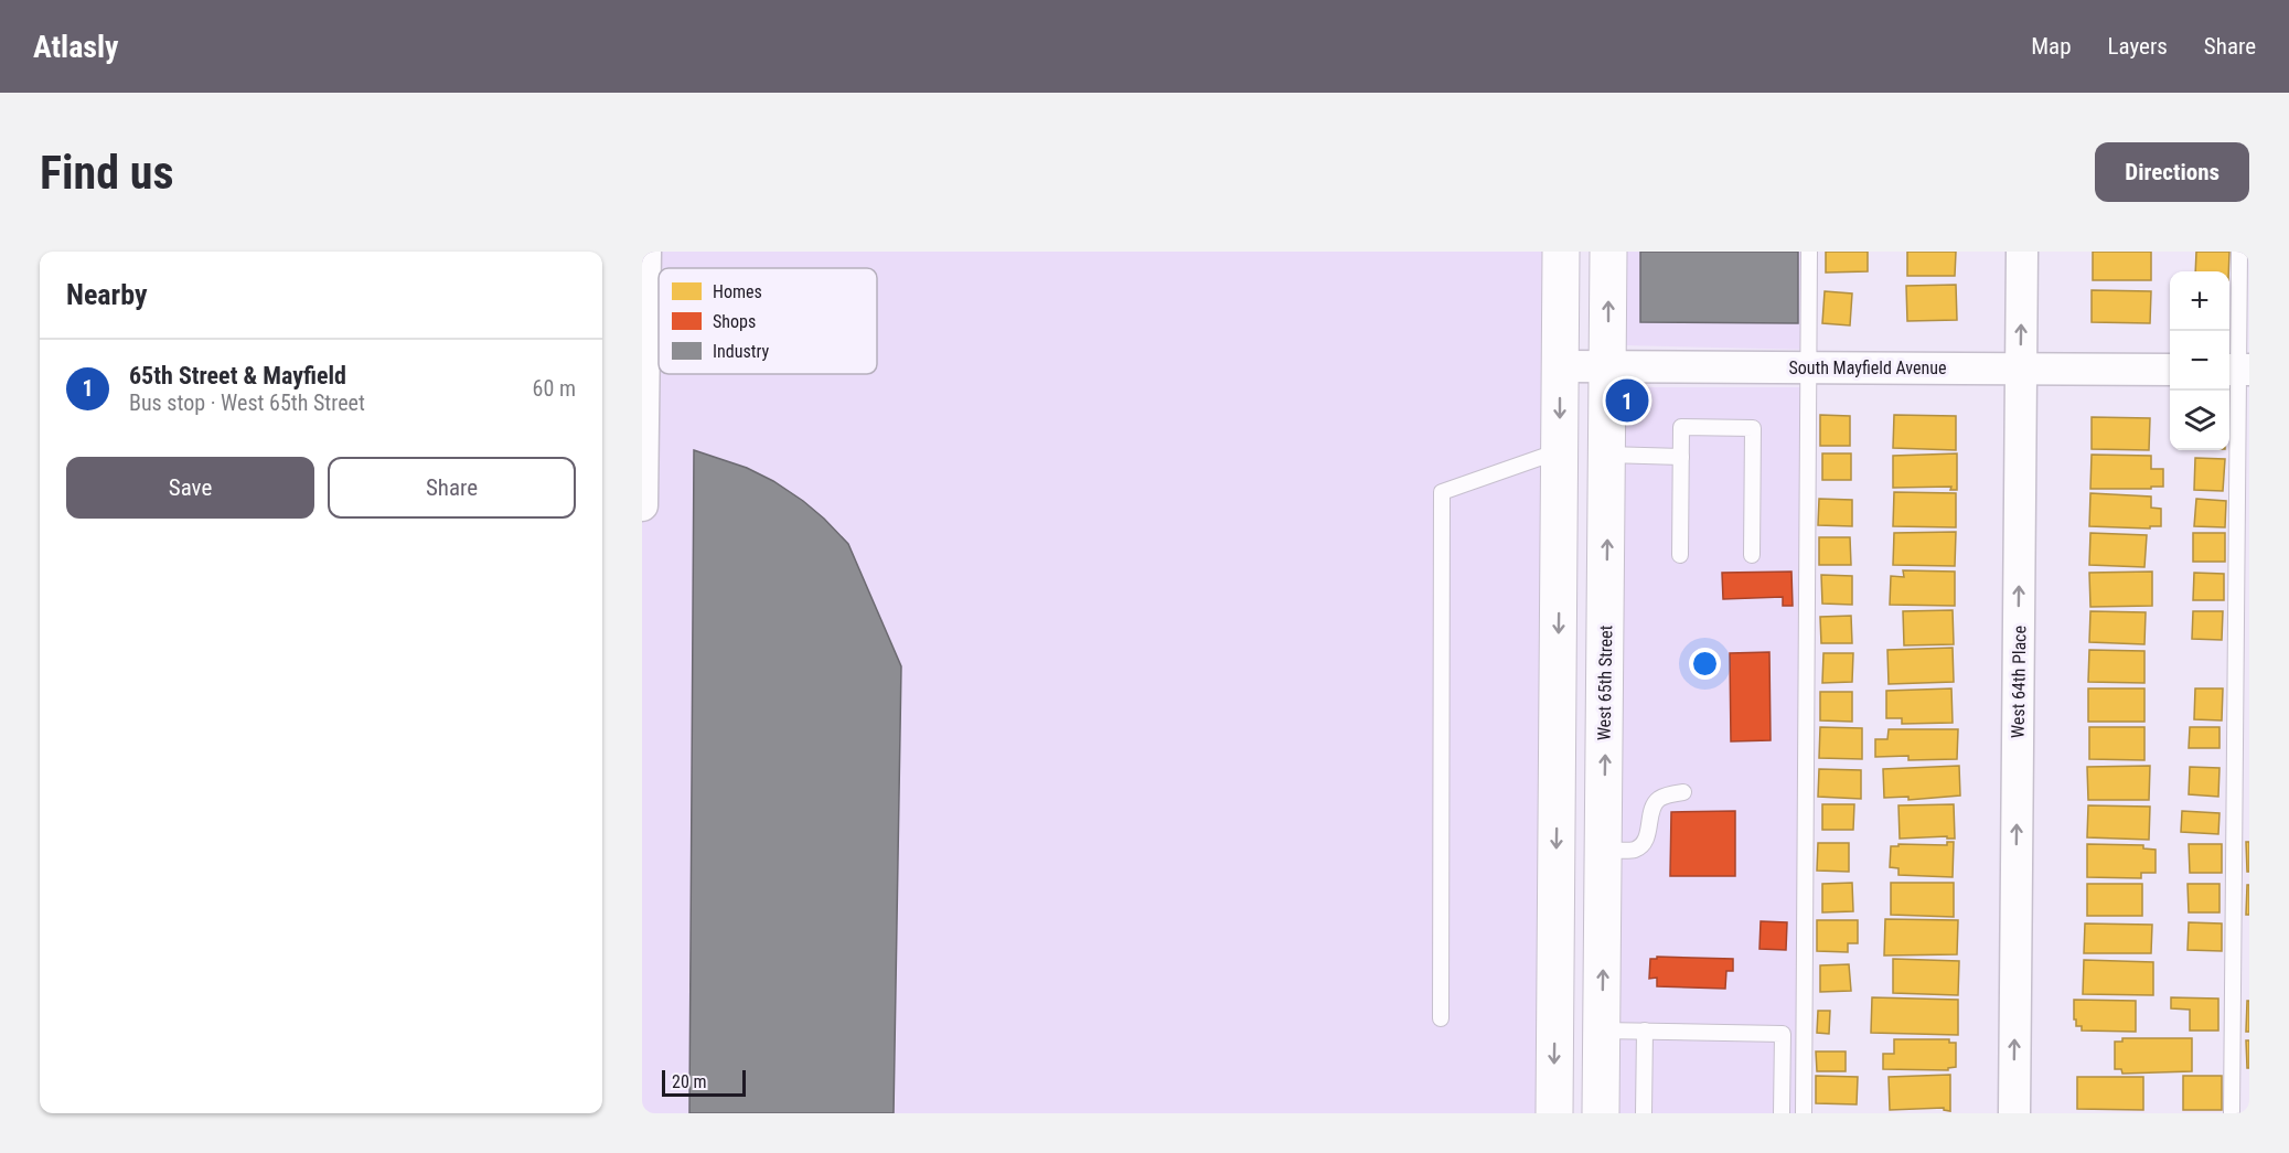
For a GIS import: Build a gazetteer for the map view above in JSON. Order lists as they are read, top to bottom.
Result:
{
  "streets": {
    "street": ["South Mayfield Avenue", "West 64th Place", "West 65th Street"]
  },
  "crossings": [
    ["South Mayfield Avenue", "West 64th Place"],
    ["South Mayfield Avenue", "West 65th Street"]
  ],
  "one_way": ["West 64th Place"],
  "legend": ["Homes", "Shops", "Industry"],
  "scale_bar": "20 m",
  "page": {
    "header": "Atlasly",
    "nav": ["Map", "Layers", "Share"],
    "buttons": [
      "Directions",
      ["Save", "Share"]
    ],
    "title": "Find us",
    "heading": "Nearby",
    "map_buttons": ["+", "−"],
    "list": [
      {
        "mark": "1",
        "name": "65th Street & Mayfield",
        "note": "Bus stop · West 65th Street",
        "value": "60 m"
      }
    ],
    "pins": "1",
    "scale": "20 m"
  }
}
